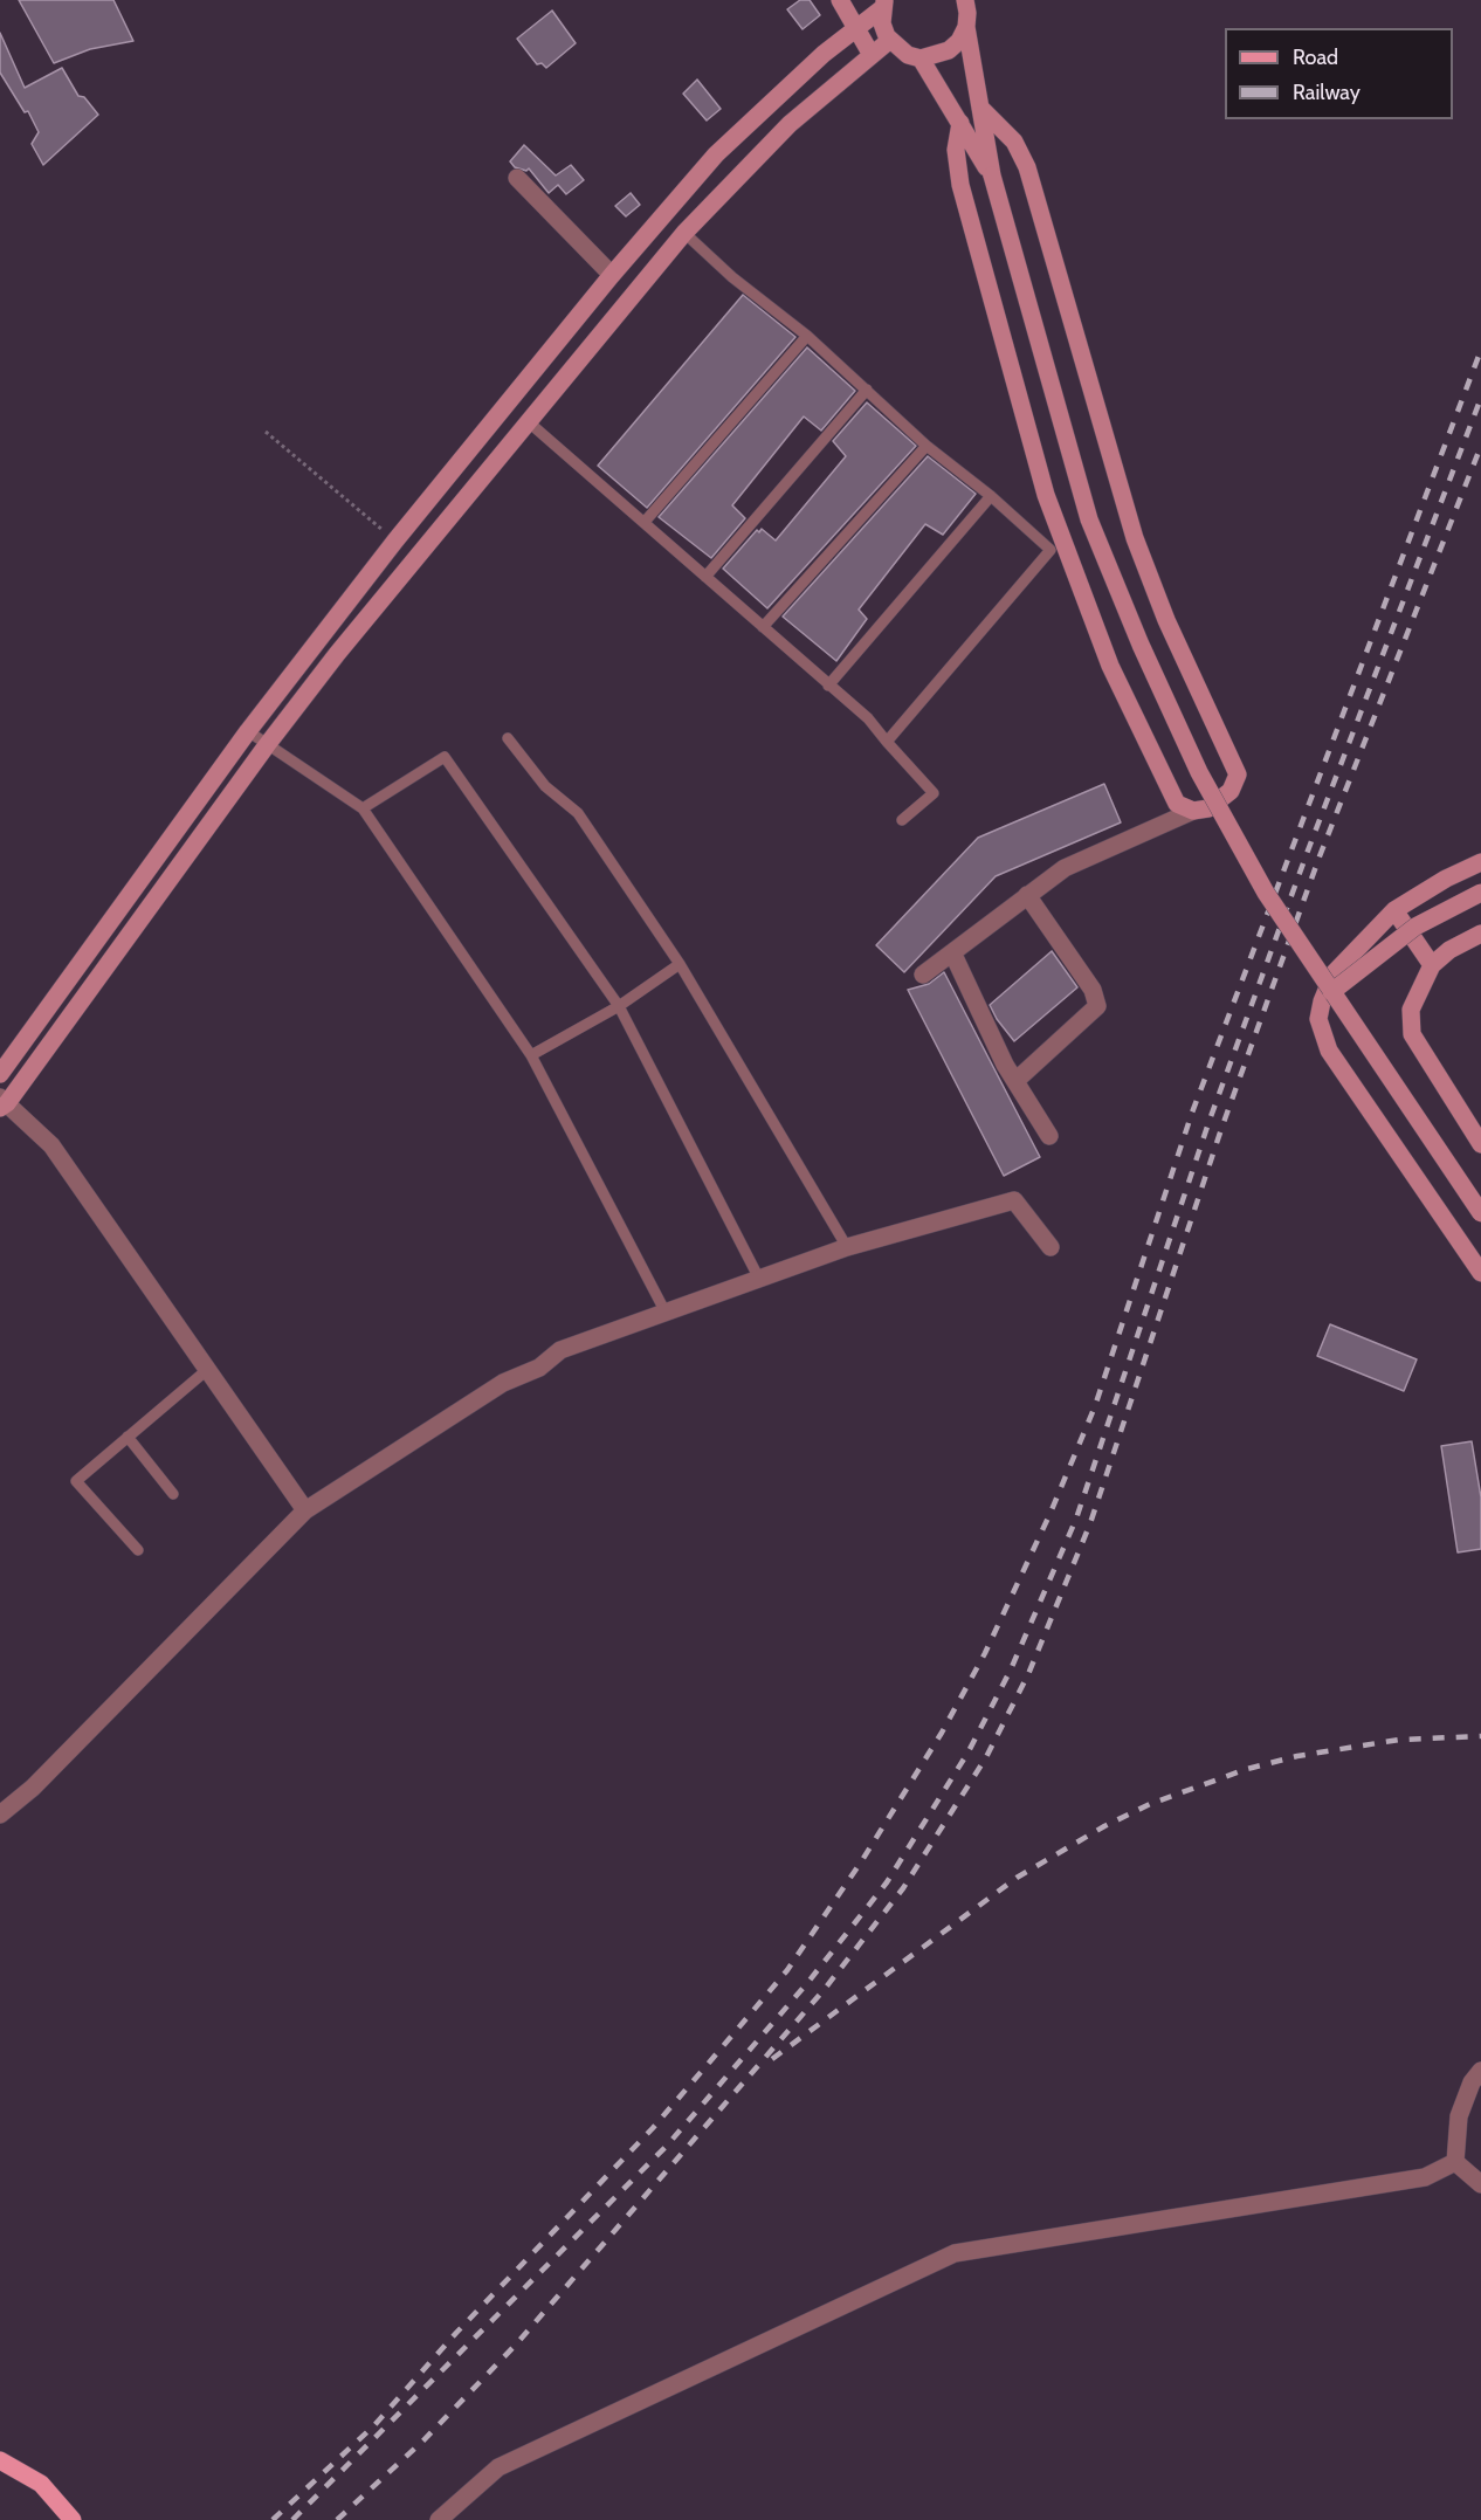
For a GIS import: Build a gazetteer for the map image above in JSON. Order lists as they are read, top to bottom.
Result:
{
  "legend": ["Road", "Railway"]
}
